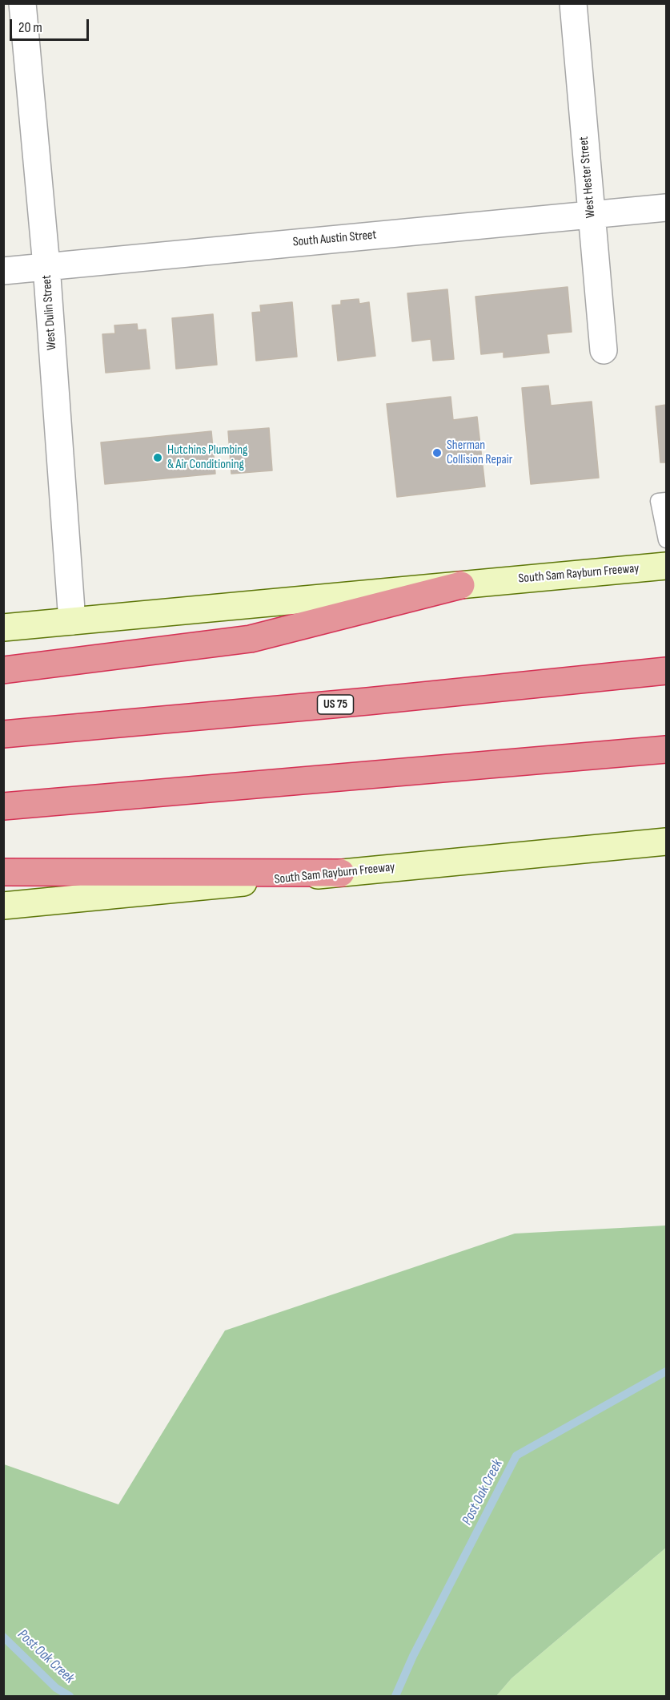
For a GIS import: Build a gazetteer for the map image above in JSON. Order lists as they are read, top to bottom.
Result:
{
  "streets": {
    "highway": ["US 75"],
    "main road": ["South Sam Rayburn Freeway"],
    "street": ["West Hester Street", "South Austin Street", "West Dulin Street"]
  },
  "crossings": [
    ["West Hester Street", "South Austin Street"],
    ["South Austin Street", "West Dulin Street"],
    ["West Dulin Street", "South Sam Rayburn Freeway"]
  ],
  "water": ["Post Oak Creek"],
  "places": ["Sherman Collision Repair", "Hutchins Plumbing & Air Conditioning"],
  "scale_bar": "20 m"
}
